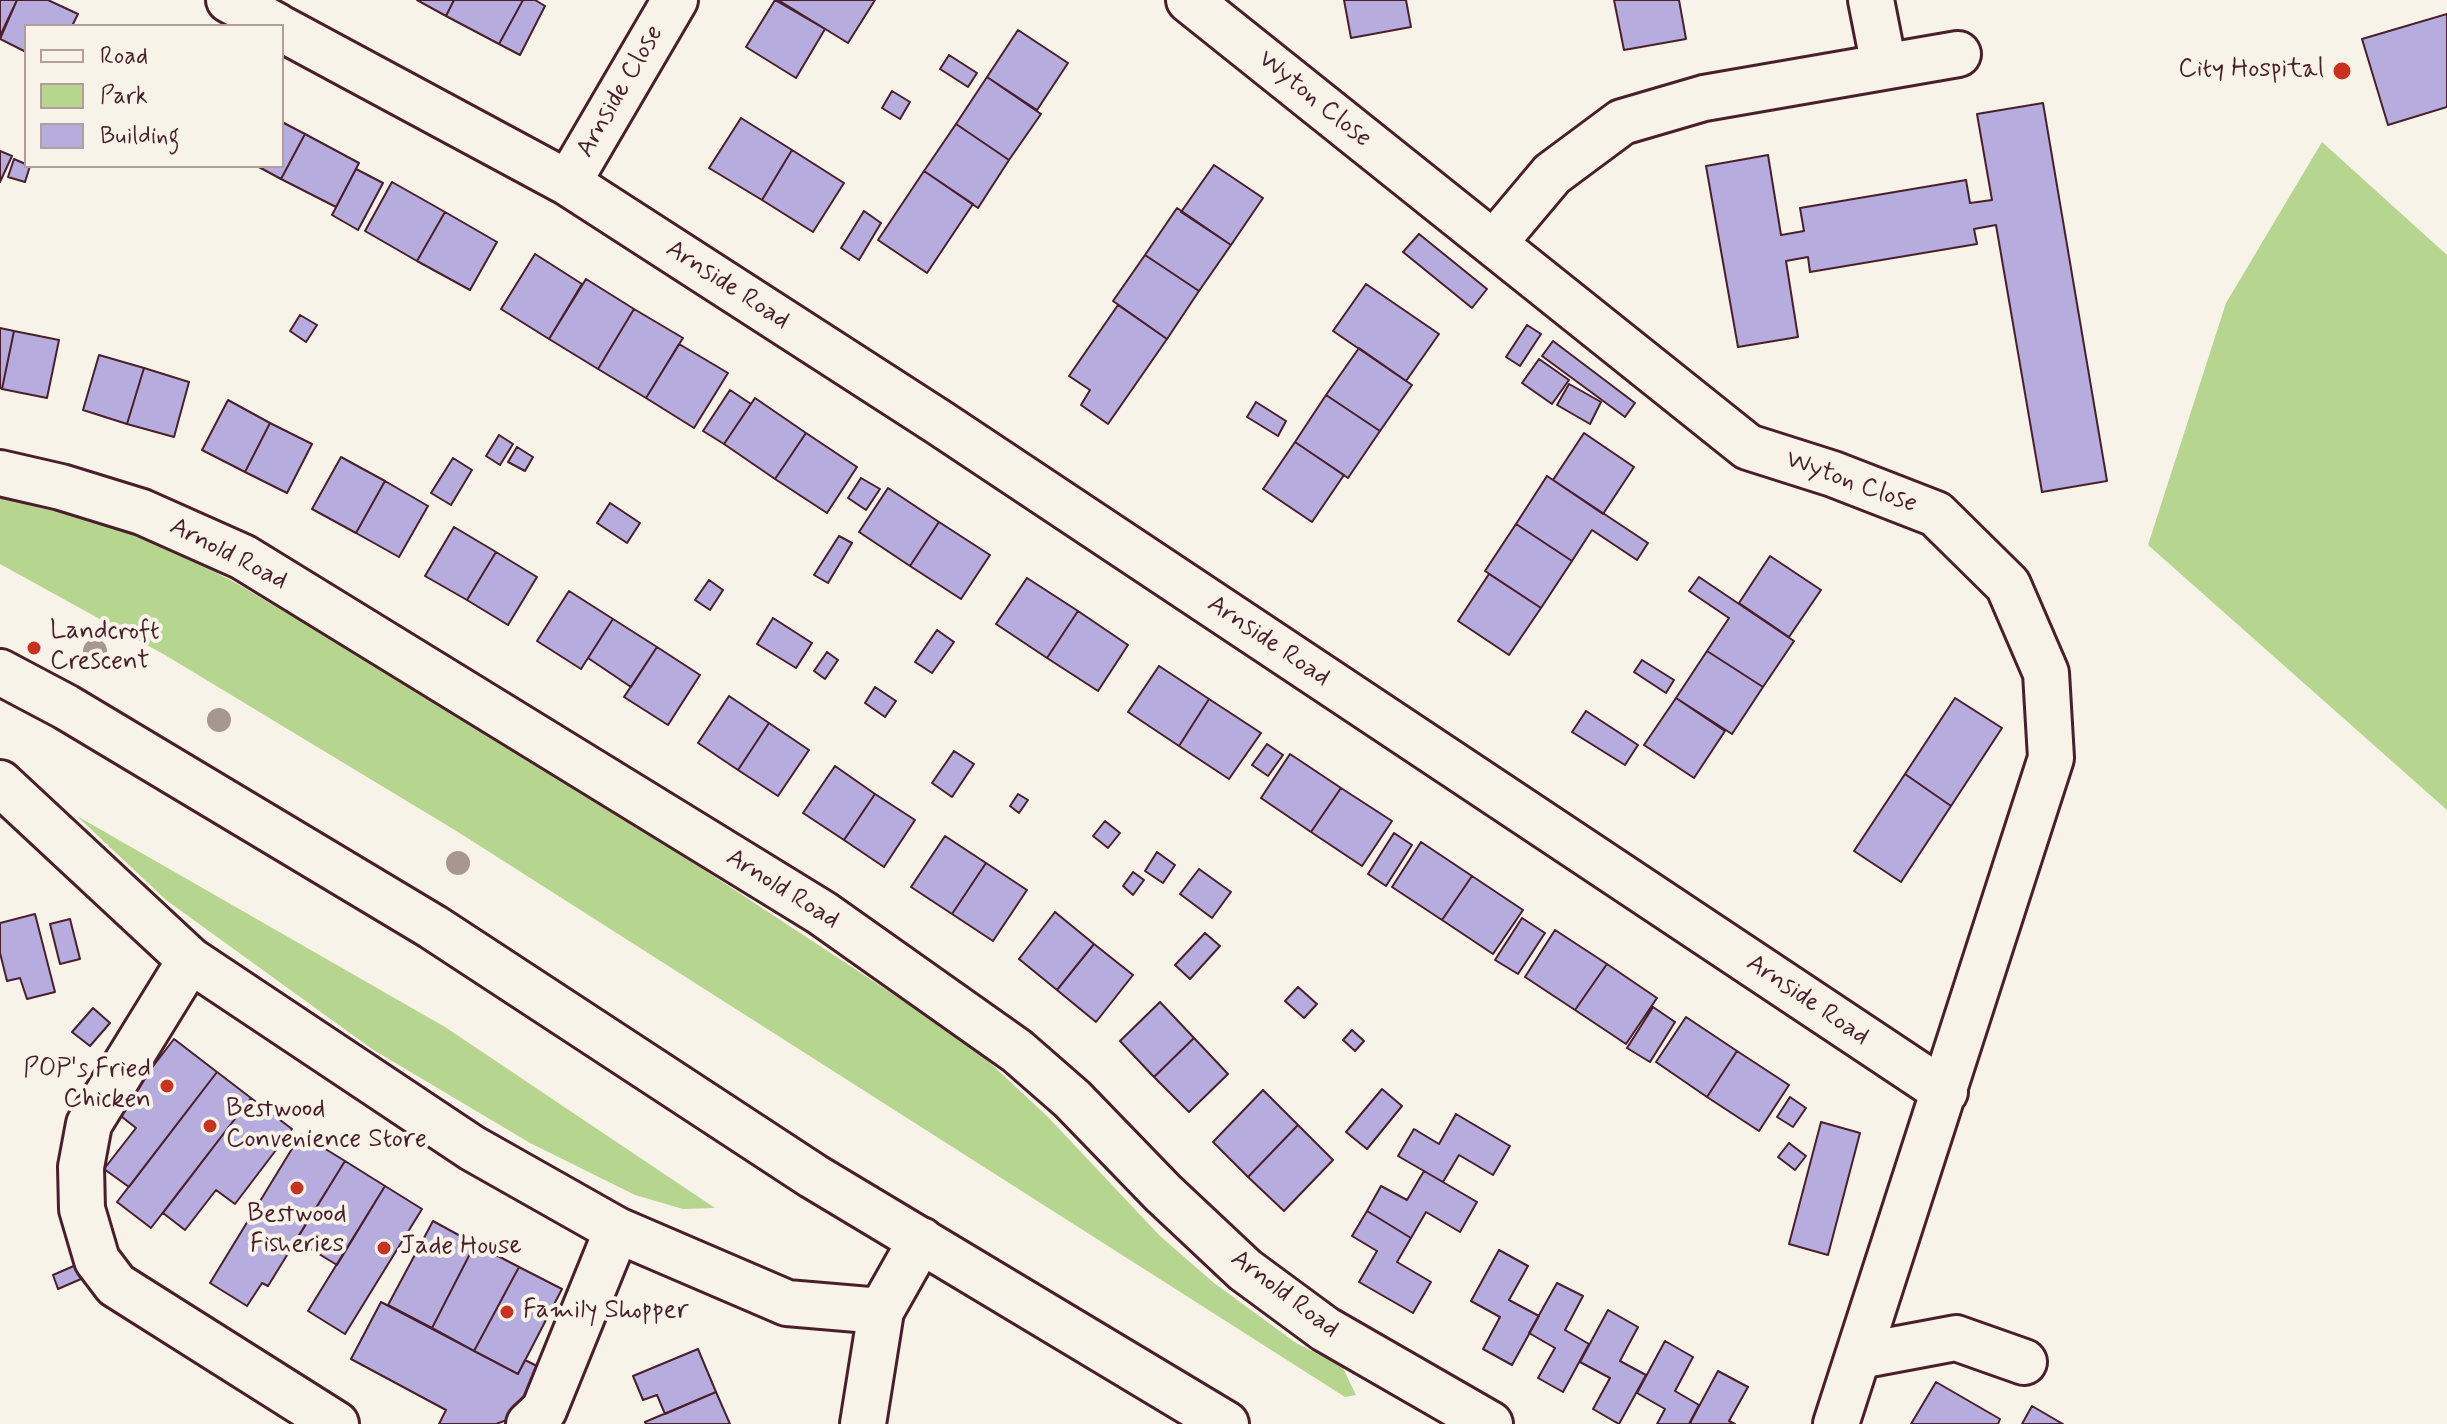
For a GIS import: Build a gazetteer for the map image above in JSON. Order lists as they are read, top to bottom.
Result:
{
  "streets": {
    "street": [
      "Arnside Close",
      "Wyton Close",
      "Arnside Road",
      "Arnold Road"
    ]
  },
  "crossings": [
    ["Arnside Close", "Arnside Road"],
    ["Wyton Close", "Arnside Road"]
  ],
  "places": [
    "City Hospital",
    "Landcroft Crescent",
    "POP's Fried Chicken",
    "Bestwood Convenience Store",
    "Bestwood Fisheries",
    "Jade House",
    "Family Shopper"
  ],
  "legend": ["Road", "Park", "Building"]
}
